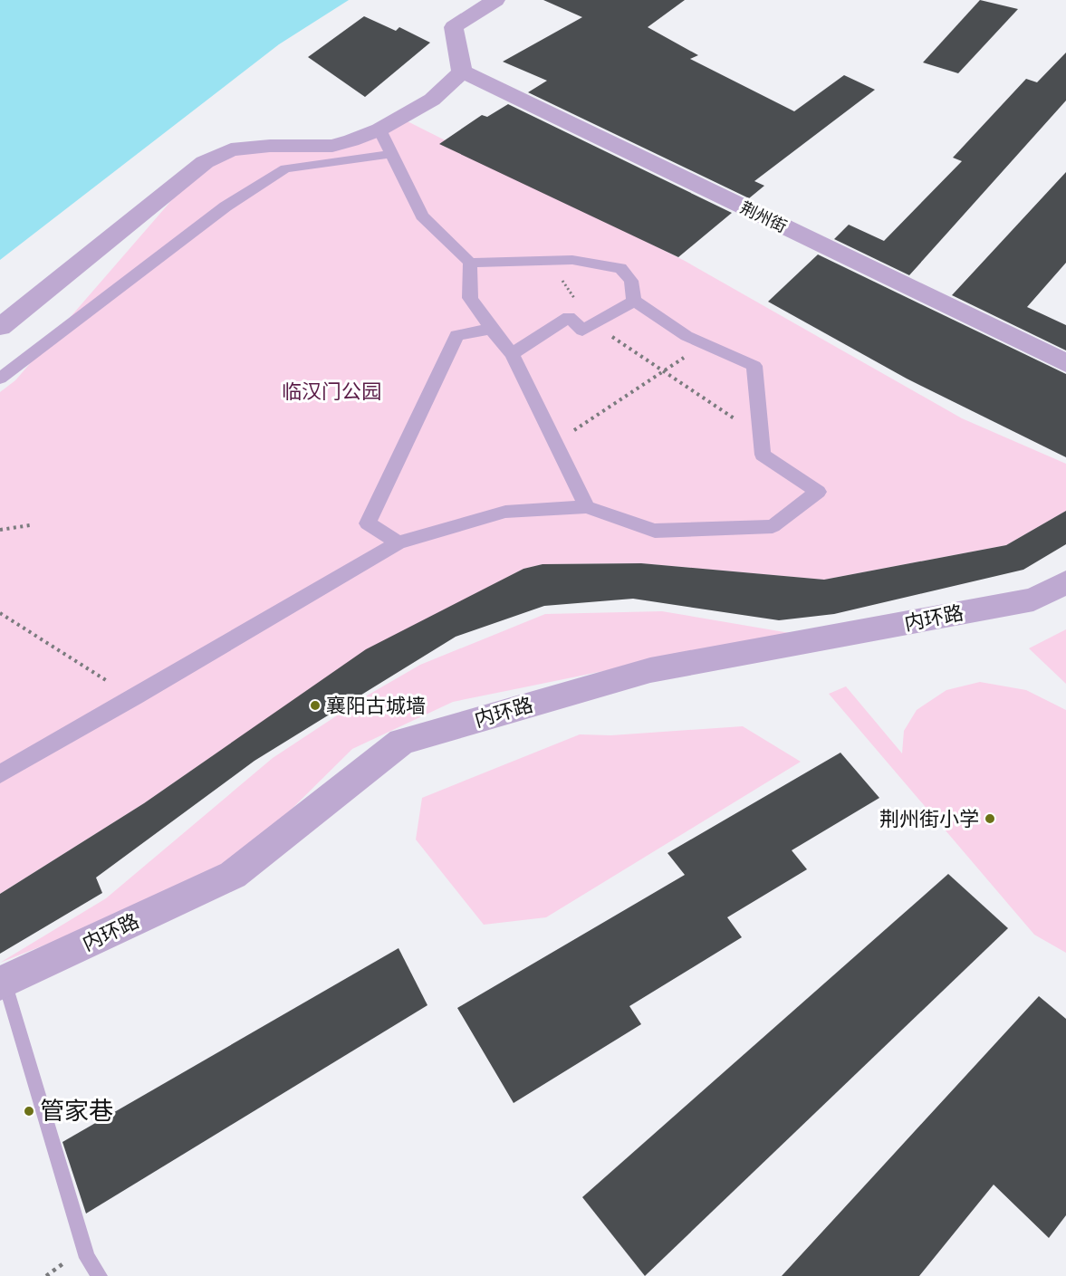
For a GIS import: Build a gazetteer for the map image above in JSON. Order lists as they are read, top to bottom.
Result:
{
  "streets": {
    "street": ["荆州街", "内环路"]
  },
  "parks": ["临汉门公园"],
  "places": ["襄阳古城墙", "荆州街小学", "管家巷"]
}
